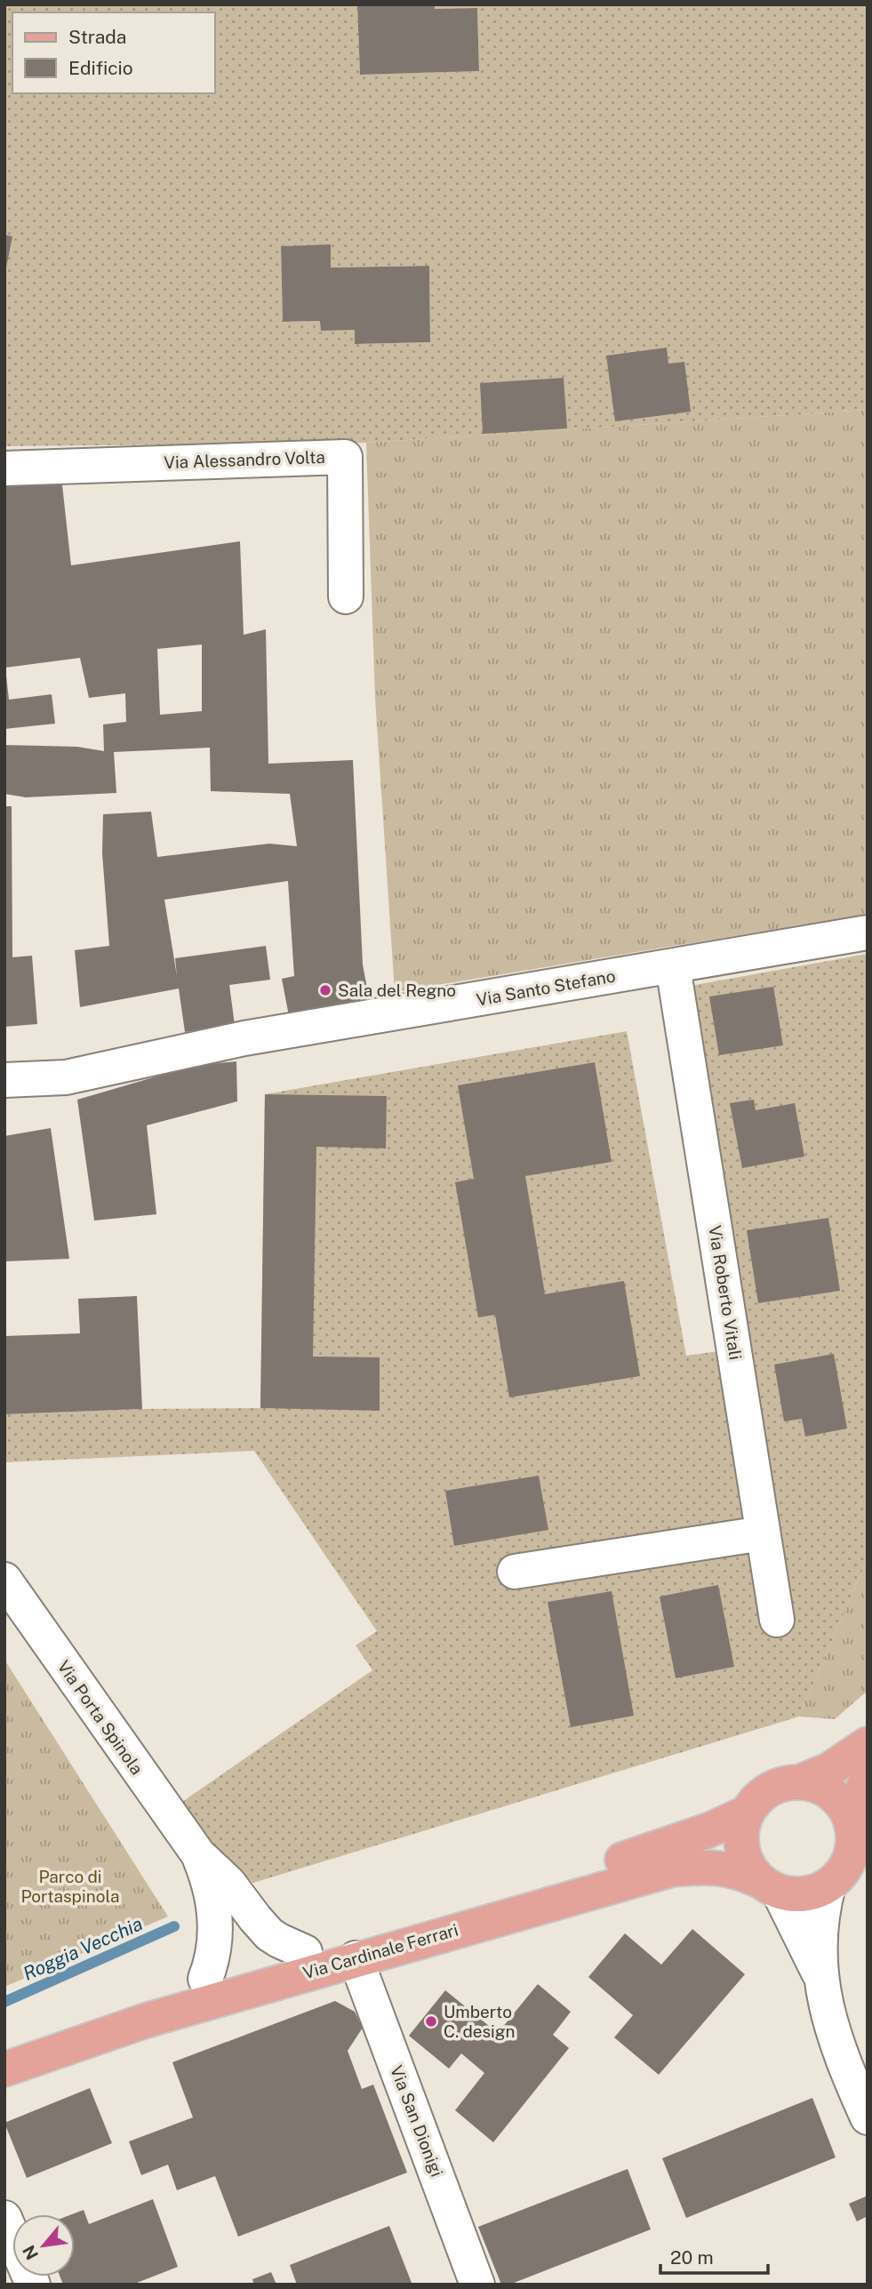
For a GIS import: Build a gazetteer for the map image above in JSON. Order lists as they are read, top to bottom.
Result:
{
  "streets": {
    "main road": ["Via Cardinale Ferrari"],
    "street": [
      "Via Alessandro Volta",
      "Via Santo Stefano",
      "Via Roberto Vitali",
      "Via Porta Spinola",
      "Via San Dionigi"
    ]
  },
  "crossings": [
    ["Via Santo Stefano", "Via Roberto Vitali"],
    ["Via Porta Spinola", "Via Cardinale Ferrari"],
    ["Via Cardinale Ferrari", "Via San Dionigi"]
  ],
  "water": ["Roggia Vecchia"],
  "parks": ["Parco di Portaspinola"],
  "places": ["Sala del Regno", "Umberto C. design"],
  "legend": ["Strada", "Edificio"],
  "scale_bar": "20 m",
  "north": "bottom left"
}
